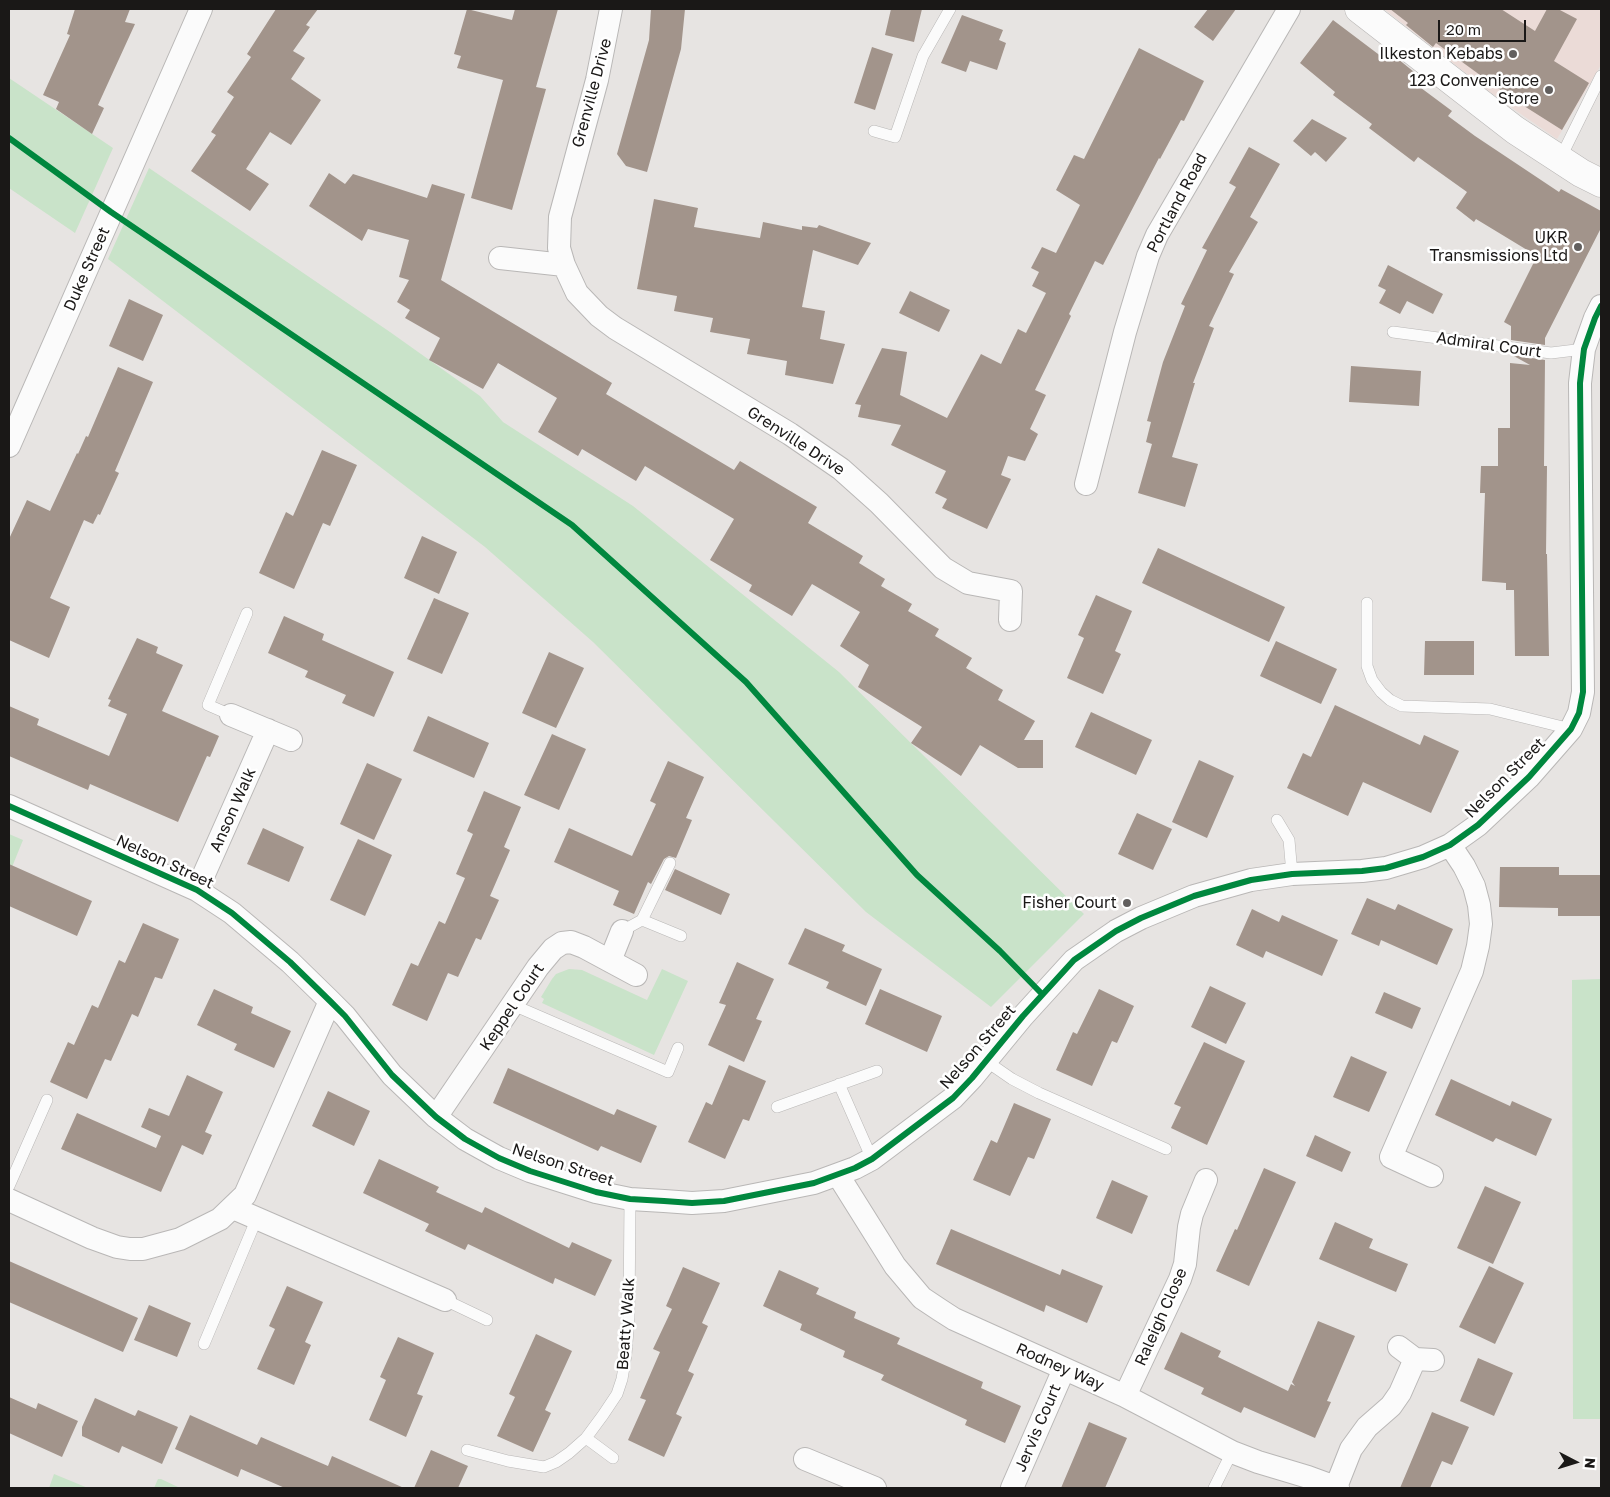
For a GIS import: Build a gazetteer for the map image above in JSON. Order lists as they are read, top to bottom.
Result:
{
  "streets": {
    "street": [
      "Grenville Drive",
      "Portland Road",
      "Duke Street",
      "Nelson Street",
      "Anson Walk",
      "Keppel Court",
      "Raleigh Close",
      "Rodney Way",
      "Jervis Court"
    ],
    "lane": ["Admiral Court", "Beatty Walk"]
  },
  "crossings": [
    ["Admiral Court", "Nelson Street"],
    ["Nelson Street", "Anson Walk"],
    ["Nelson Street", "Keppel Court"],
    ["Nelson Street", "Beatty Walk"],
    ["Nelson Street", "Rodney Way"],
    ["Raleigh Close", "Rodney Way"],
    ["Rodney Way", "Jervis Court"]
  ],
  "places": [
    "Ilkeston Kebabs",
    "123 Convenience Store",
    "UKR Transmissions Ltd",
    "Fisher Court"
  ],
  "scale_bar": "20 m",
  "north": "right"
}
